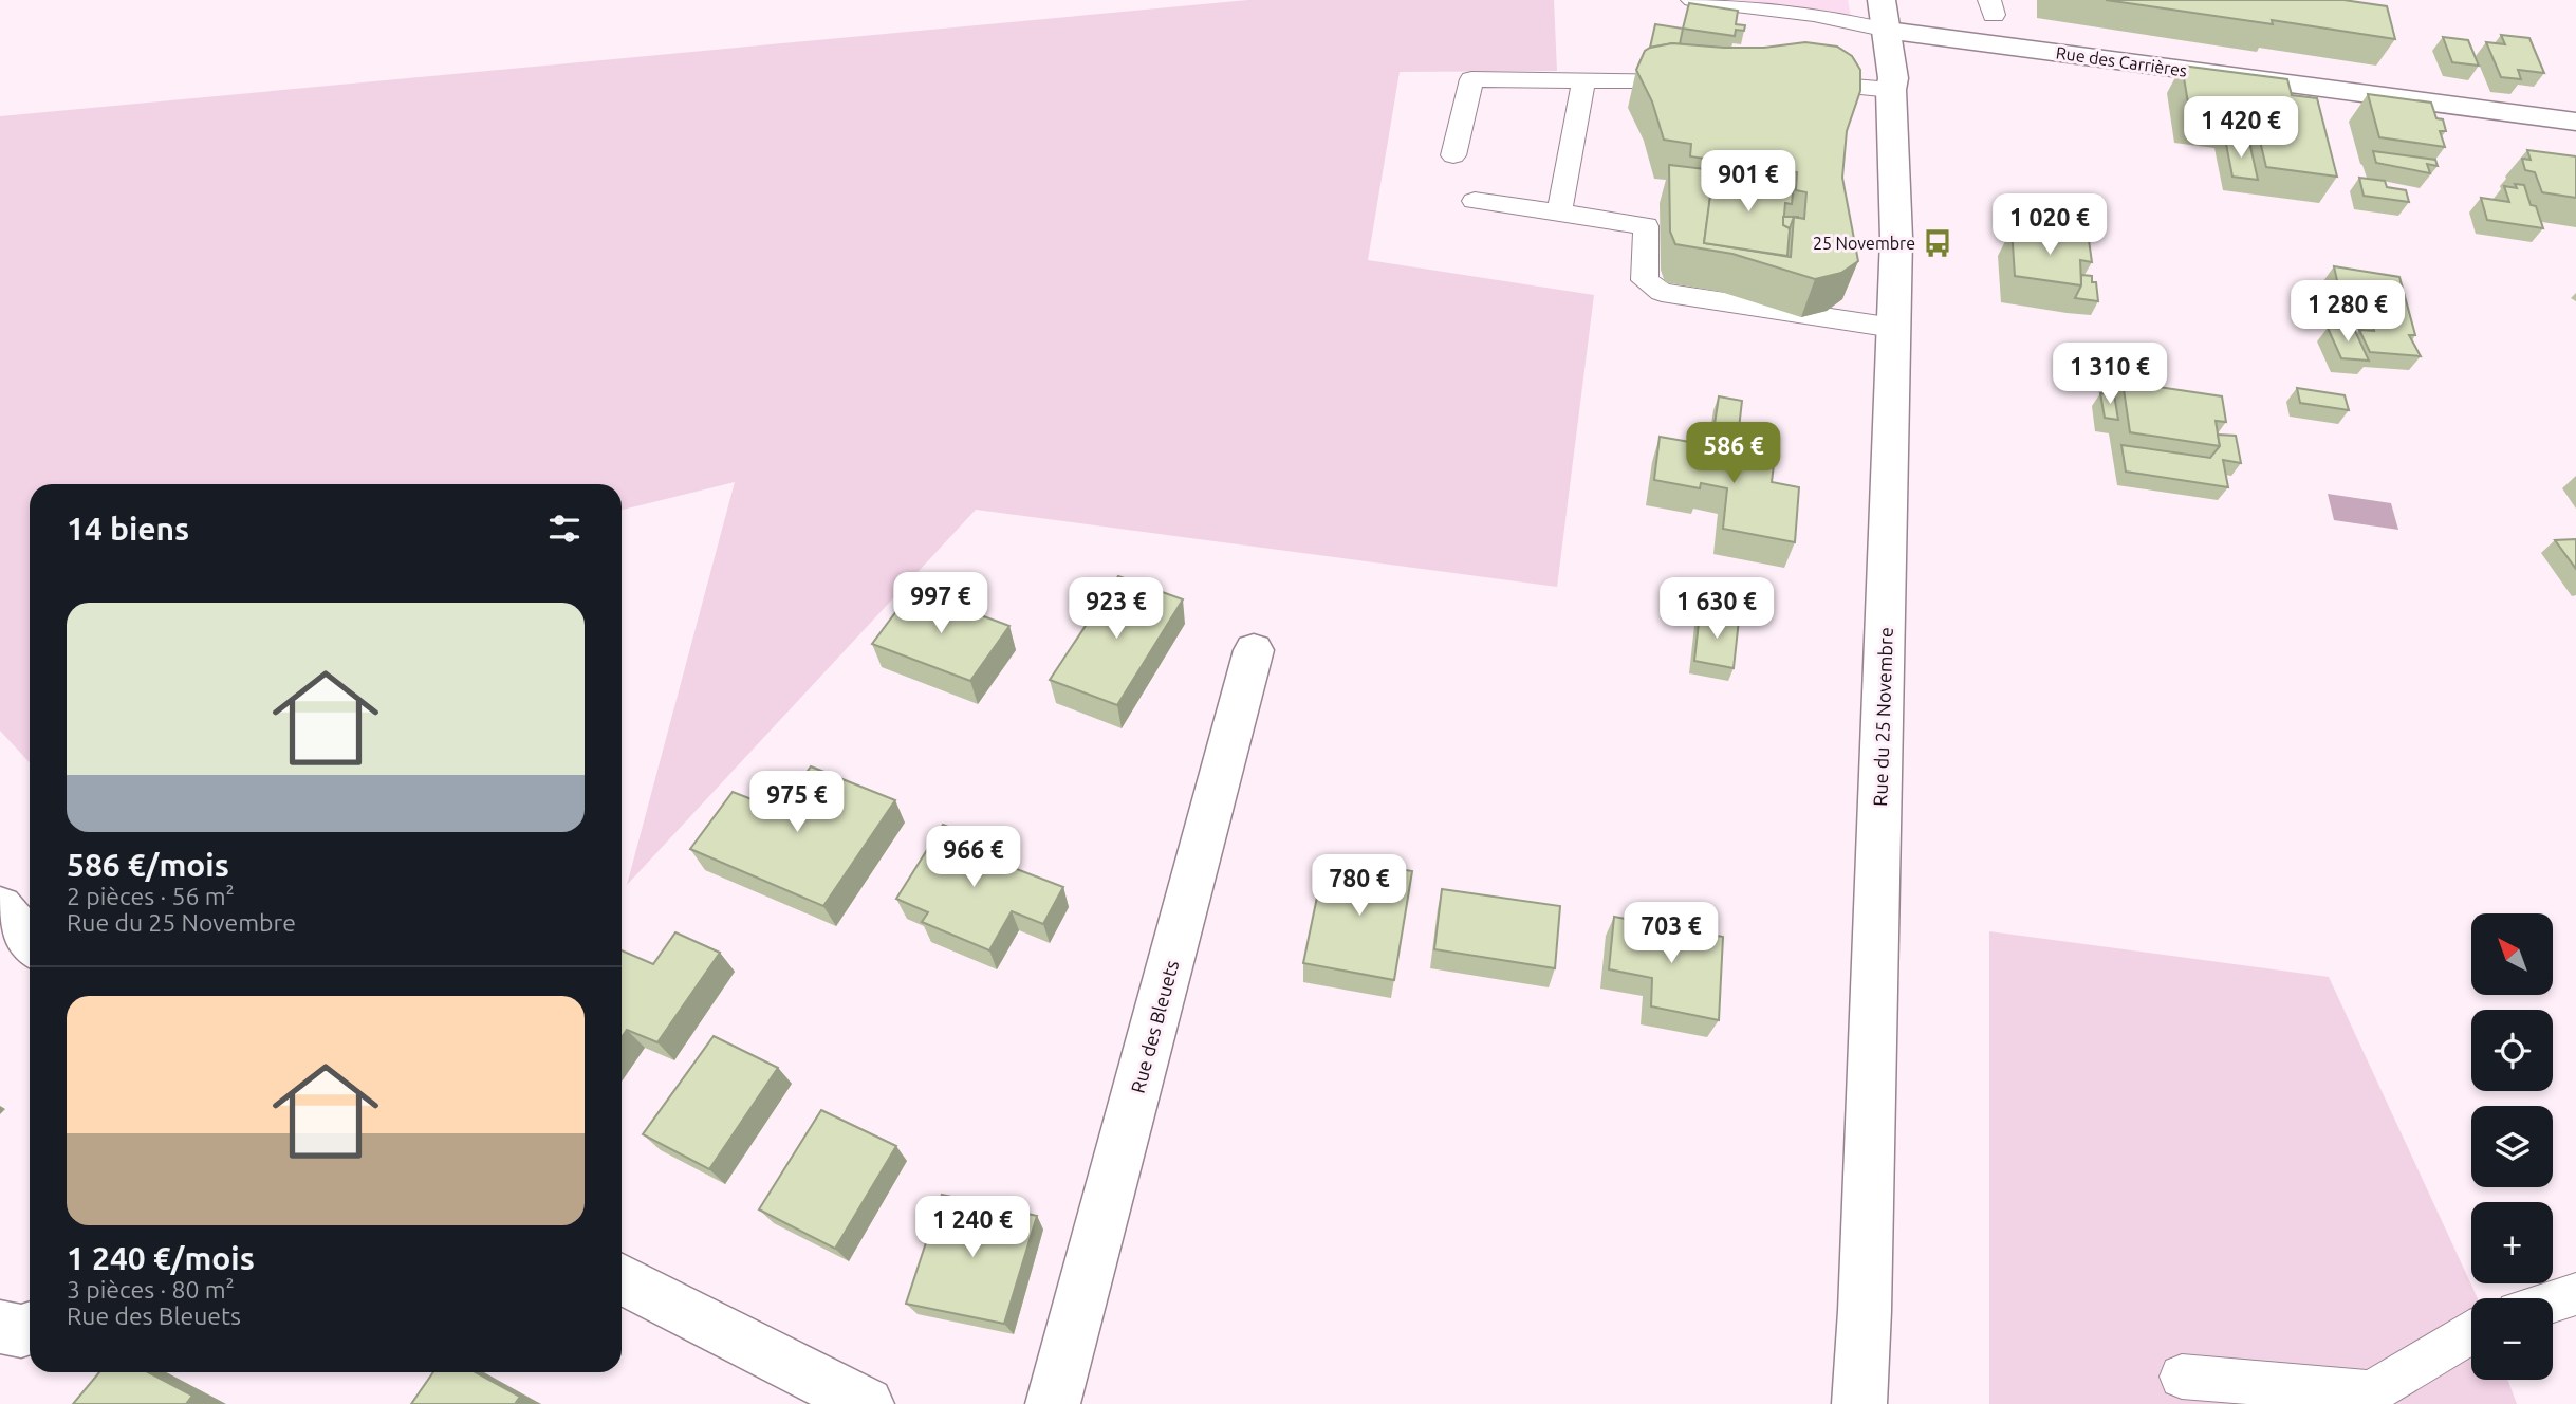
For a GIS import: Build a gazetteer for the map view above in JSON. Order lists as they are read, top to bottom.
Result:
{
  "streets": {
    "street": ["Rue des Carrières", "Rue du 25 Novembre", "Rue des Bleuets"]
  },
  "crossings": [
    ["Rue des Carrières", "Rue du 25 Novembre"]
  ],
  "places": {
    "bus stop": ["25 Novembre"]
  },
  "north": "top left",
  "page": {
    "price": [
      "1 420 €",
      "901 €",
      "1 020 €",
      "1 280 €",
      "1 310 €",
      "586 €",
      "997 €",
      "923 €",
      "1 630 €",
      "975 €",
      "966 €",
      "780 €",
      "703 €",
      "1 240 €"
    ],
    "heading": "14 biens",
    "list": [
      {
        "name": "586 €/mois",
        "note": "2 pièces · 56 m² · Rue du 25 Novembre"
      },
      {
        "name": "1 240 €/mois",
        "note": "3 pièces · 80 m² · Rue des Bleuets"
      }
    ],
    "map_buttons": ["+", "−"]
  }
}
